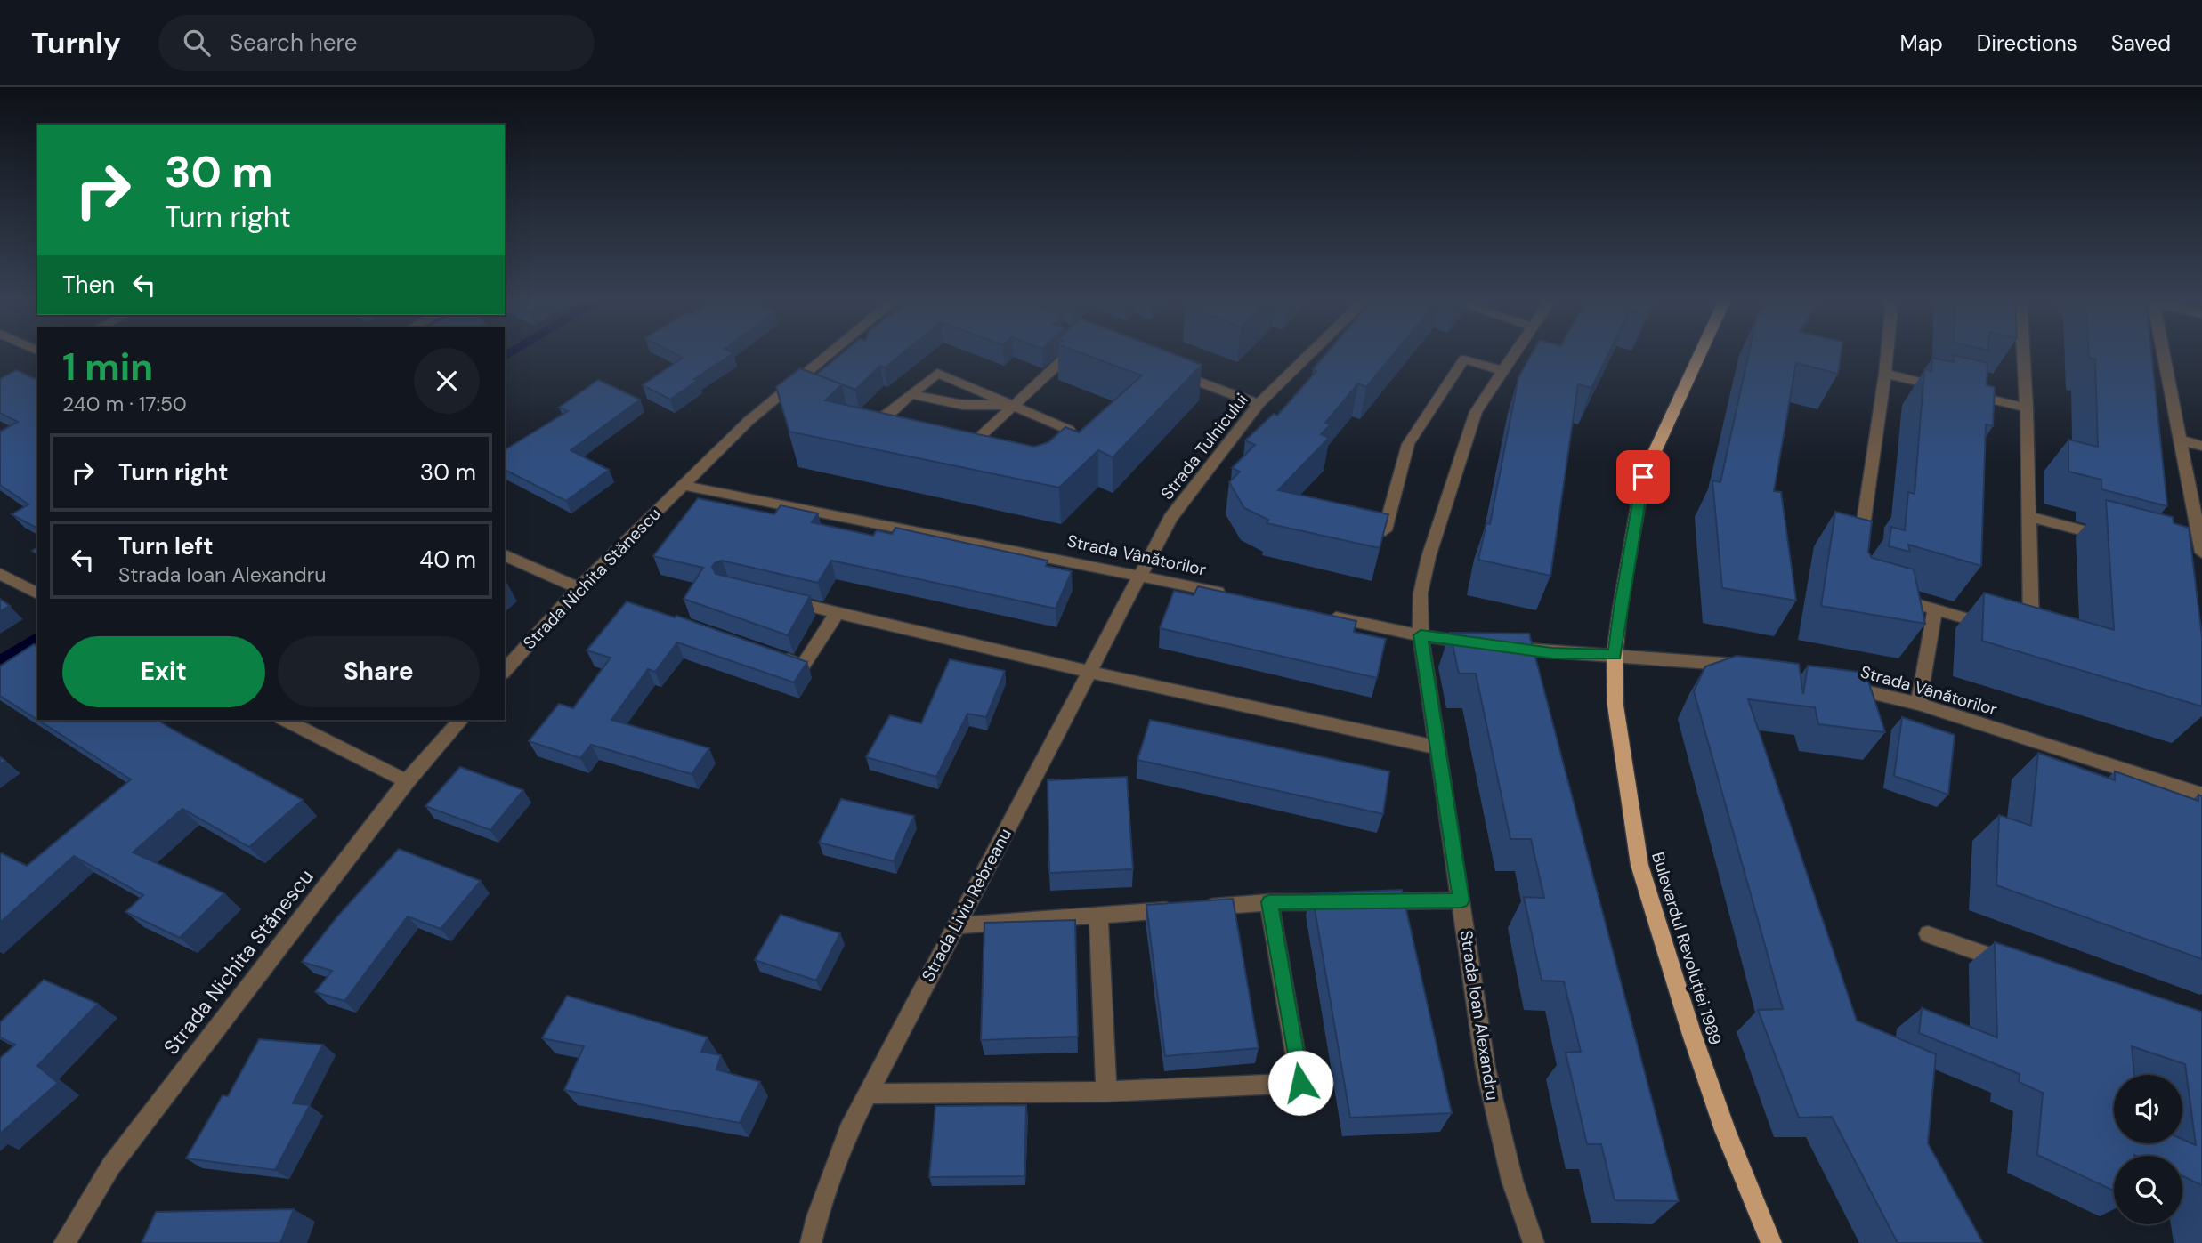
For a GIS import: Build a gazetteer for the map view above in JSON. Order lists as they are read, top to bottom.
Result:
{
  "streets": {
    "main road": ["Bulevardul Revoluției 1989"],
    "street": [
      "Strada Tulnicului",
      "Strada Vânătorilor",
      "Strada Nichita Stănescu",
      "Strada Liviu Rebreanu",
      "Strada Ioan Alexandru"
    ]
  },
  "crossings": [
    ["Strada Tulnicului", "Strada Vânătorilor"],
    ["Strada Tulnicului", "Strada Liviu Rebreanu"],
    ["Strada Vânătorilor", "Strada Nichita Stănescu"],
    ["Strada Vânătorilor", "Strada Liviu Rebreanu"]
  ],
  "page": {
    "header": "Turnly",
    "search": "Search here",
    "nav": ["Map", "Directions", "Saved"],
    "turn": ["30 m", "Turn right"],
    "then": "Then",
    "heading": ["1 min", "240 m · 17:50"],
    "list": [
      {
        "name": "Turn right",
        "value": "30 m"
      },
      {
        "name": "Turn left",
        "note": "Strada Ioan Alexandru",
        "value": "40 m"
      }
    ],
    "buttons": ["Exit", "Share"]
  }
}
